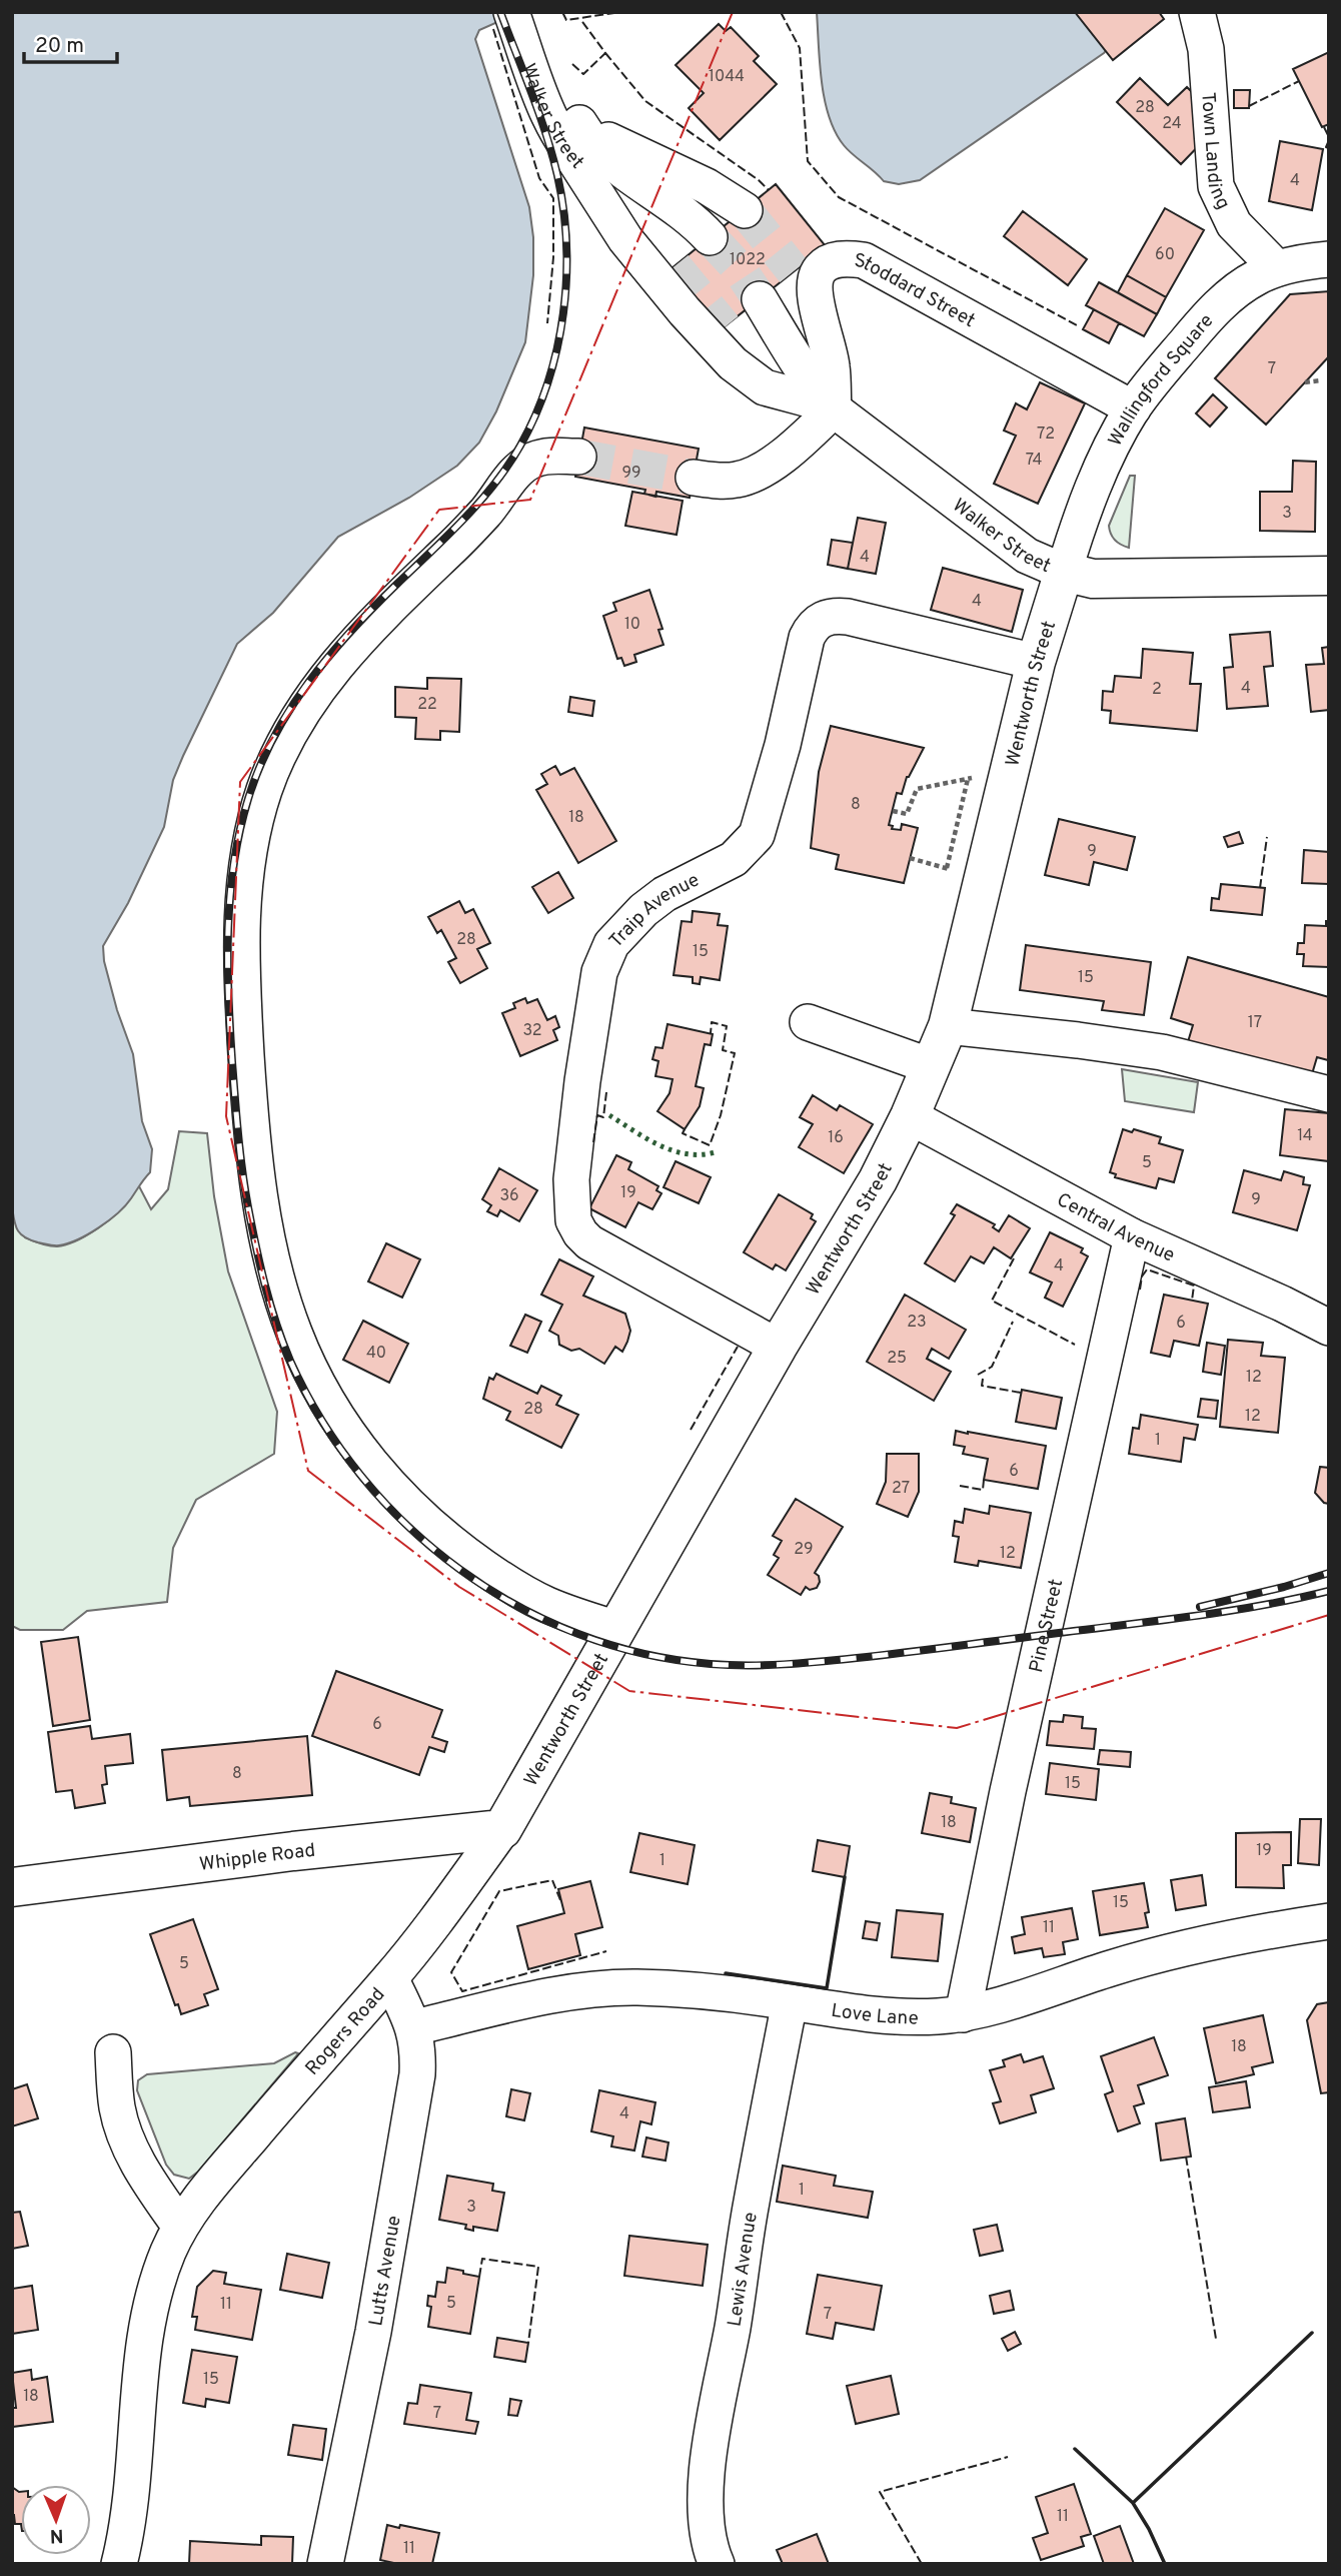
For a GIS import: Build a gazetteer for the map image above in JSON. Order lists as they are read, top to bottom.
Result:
{
  "streets": {
    "main road": ["Walker Street", "Wentworth Street", "Whipple Road"],
    "street": [
      "Town Landing",
      "Stoddard Street",
      "Wallingford Square",
      "Traip Avenue",
      "Central Avenue",
      "Pine Street",
      "Love Lane",
      "Rogers Road",
      "Lewis Avenue",
      "Lutts Avenue"
    ]
  },
  "crossings": [
    ["Walker Street", "Stoddard Street"],
    ["Walker Street", "Wallingford Square"],
    ["Walker Street", "Wentworth Street"],
    ["Town Landing", "Wallingford Square"],
    ["Stoddard Street", "Wallingford Square"],
    ["Wallingford Square", "Wentworth Street"],
    ["Wentworth Street", "Traip Avenue"],
    ["Wentworth Street", "Central Avenue"],
    ["Wentworth Street", "Whipple Road"],
    ["Wentworth Street", "Rogers Road"],
    ["Central Avenue", "Pine Street"],
    ["Pine Street", "Love Lane"],
    ["Whipple Road", "Rogers Road"],
    ["Love Lane", "Lewis Avenue"],
    ["Love Lane", "Lutts Avenue"],
    ["Rogers Road", "Lutts Avenue"]
  ],
  "house_numbers": [
    "1044",
    "28",
    "24",
    "4",
    "60",
    "1022",
    "7",
    "72",
    "74",
    "99",
    "3",
    "4",
    "4",
    "10",
    "4",
    "2",
    "22",
    "8",
    "18",
    "9",
    "28",
    "15",
    "15",
    "17",
    "32",
    "14",
    "16",
    "5",
    "19",
    "36",
    "9",
    "4",
    "23",
    "6",
    "40",
    "25",
    "12",
    "28",
    "12",
    "1",
    "6",
    "27",
    "29",
    "12",
    "6",
    "8",
    "15",
    "18",
    "19",
    "1",
    "15",
    "11",
    "5",
    "18",
    "4",
    "1",
    "3",
    "5",
    "11",
    "7",
    "15",
    "18",
    "7",
    "11",
    "11"
  ],
  "scale_bar": "20 m",
  "north": "bottom"
}
